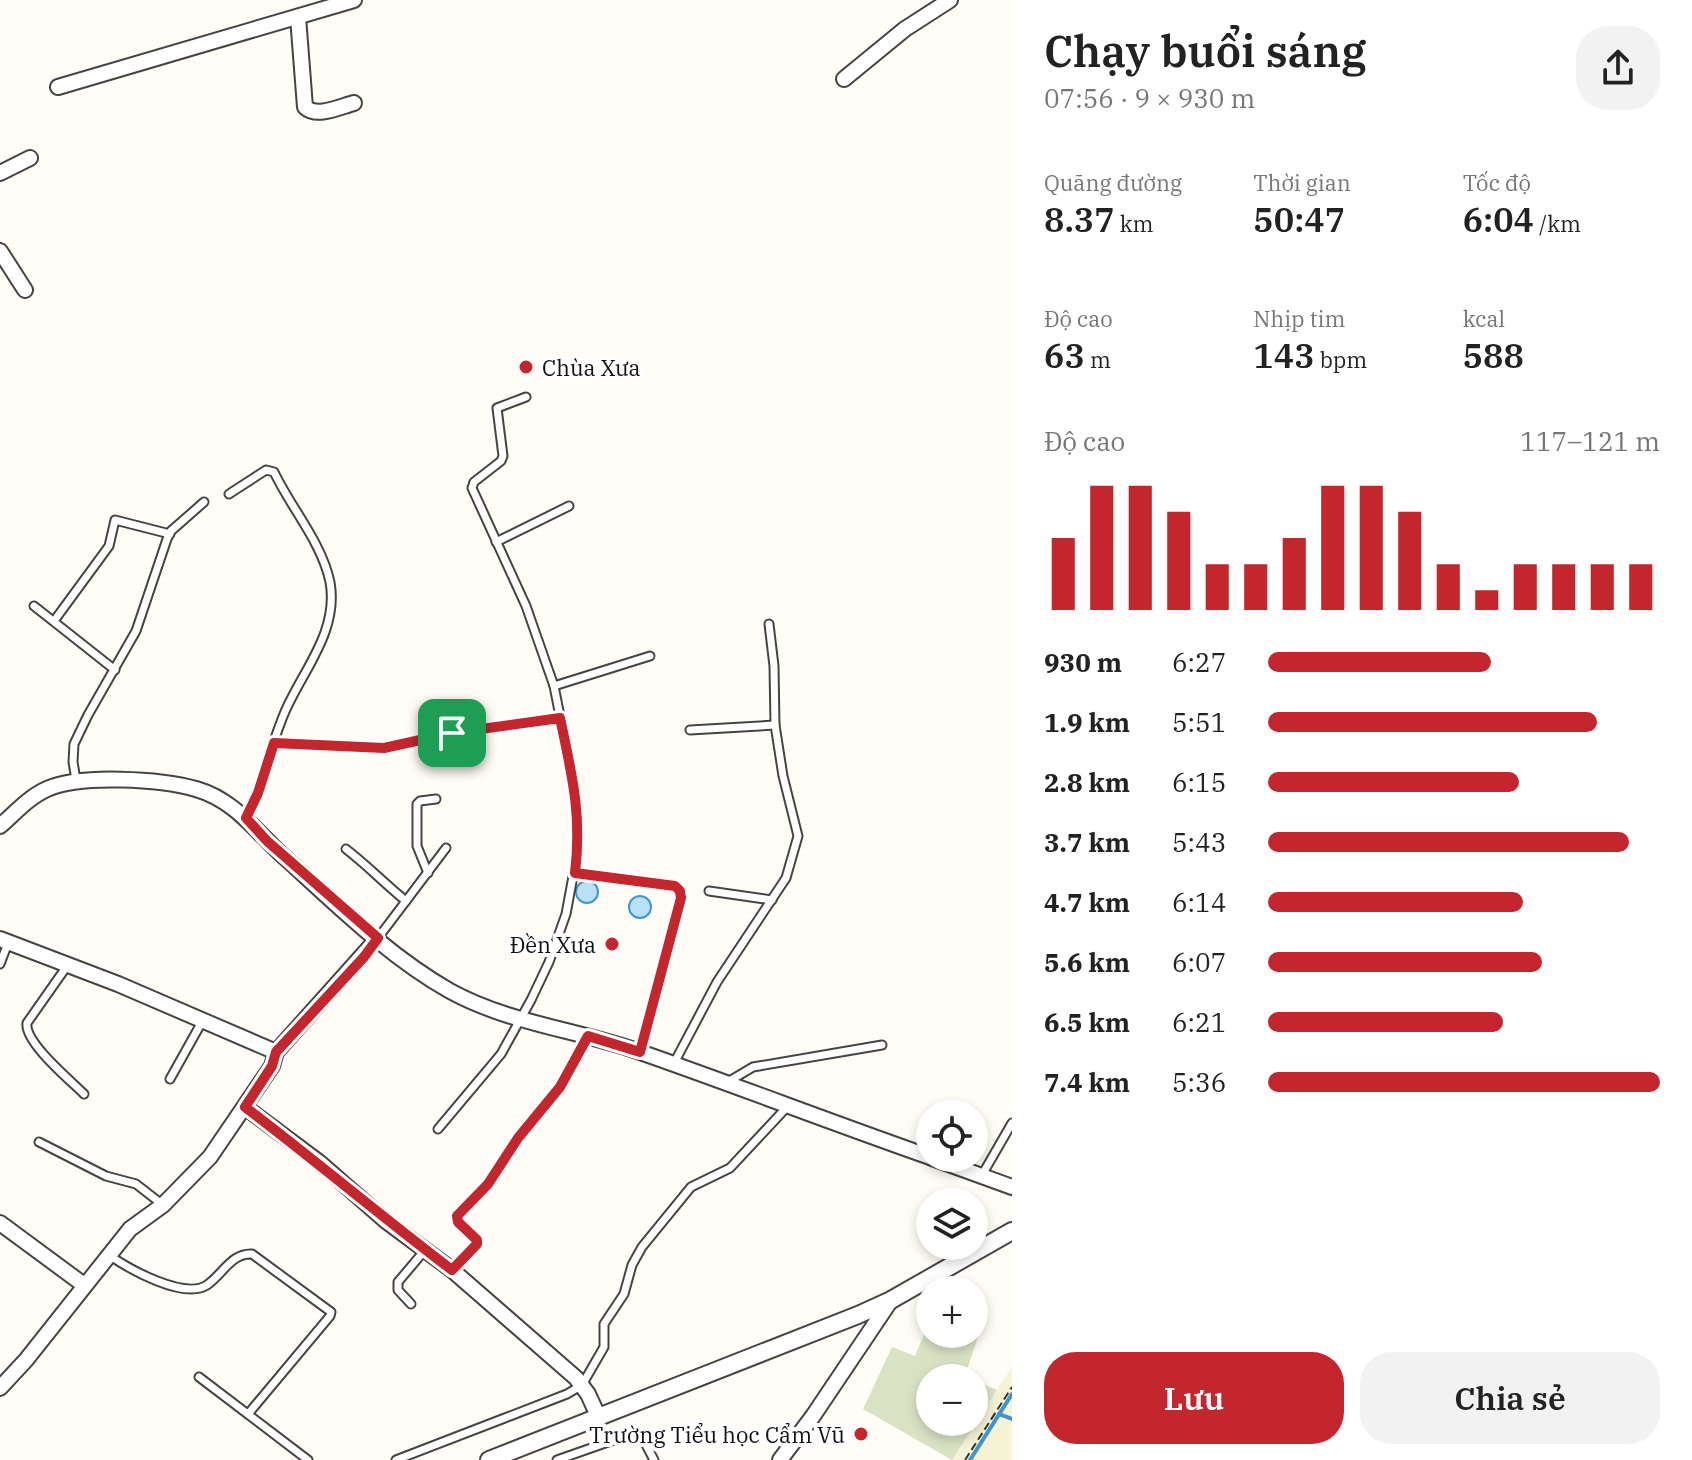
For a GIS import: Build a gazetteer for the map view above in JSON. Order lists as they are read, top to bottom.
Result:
{
  "places": ["Chùa Xưa", "Đền Xưa", "Trường Tiểu học Cẩm Vũ"],
  "page": {
    "heading": ["Chạy buổi sáng", "07:56 · 9 × 930 m"],
    "stats": [
      ["Quãng đường", "8.37 km"],
      ["Thời gian", "50:47"],
      ["Tốc độ", "6:04 /km"],
      ["Độ cao", "63 m"],
      ["Nhịp tim", "143 bpm"],
      ["kcal", "588"]
    ],
    "chart": ["Độ cao", "117–121 m"],
    "list": [
      {
        "name": "930 m",
        "note": "6:27"
      },
      {
        "name": "1.9 km",
        "note": "5:51"
      },
      {
        "name": "2.8 km",
        "note": "6:15"
      },
      {
        "name": "3.7 km",
        "note": "5:43"
      },
      {
        "name": "4.7 km",
        "note": "6:14"
      },
      {
        "name": "5.6 km",
        "note": "6:07"
      },
      {
        "name": "6.5 km",
        "note": "6:21"
      },
      {
        "name": "7.4 km",
        "note": "5:36"
      }
    ],
    "map_buttons": ["+", "−"],
    "buttons": ["Lưu", "Chia sẻ"]
  }
}
